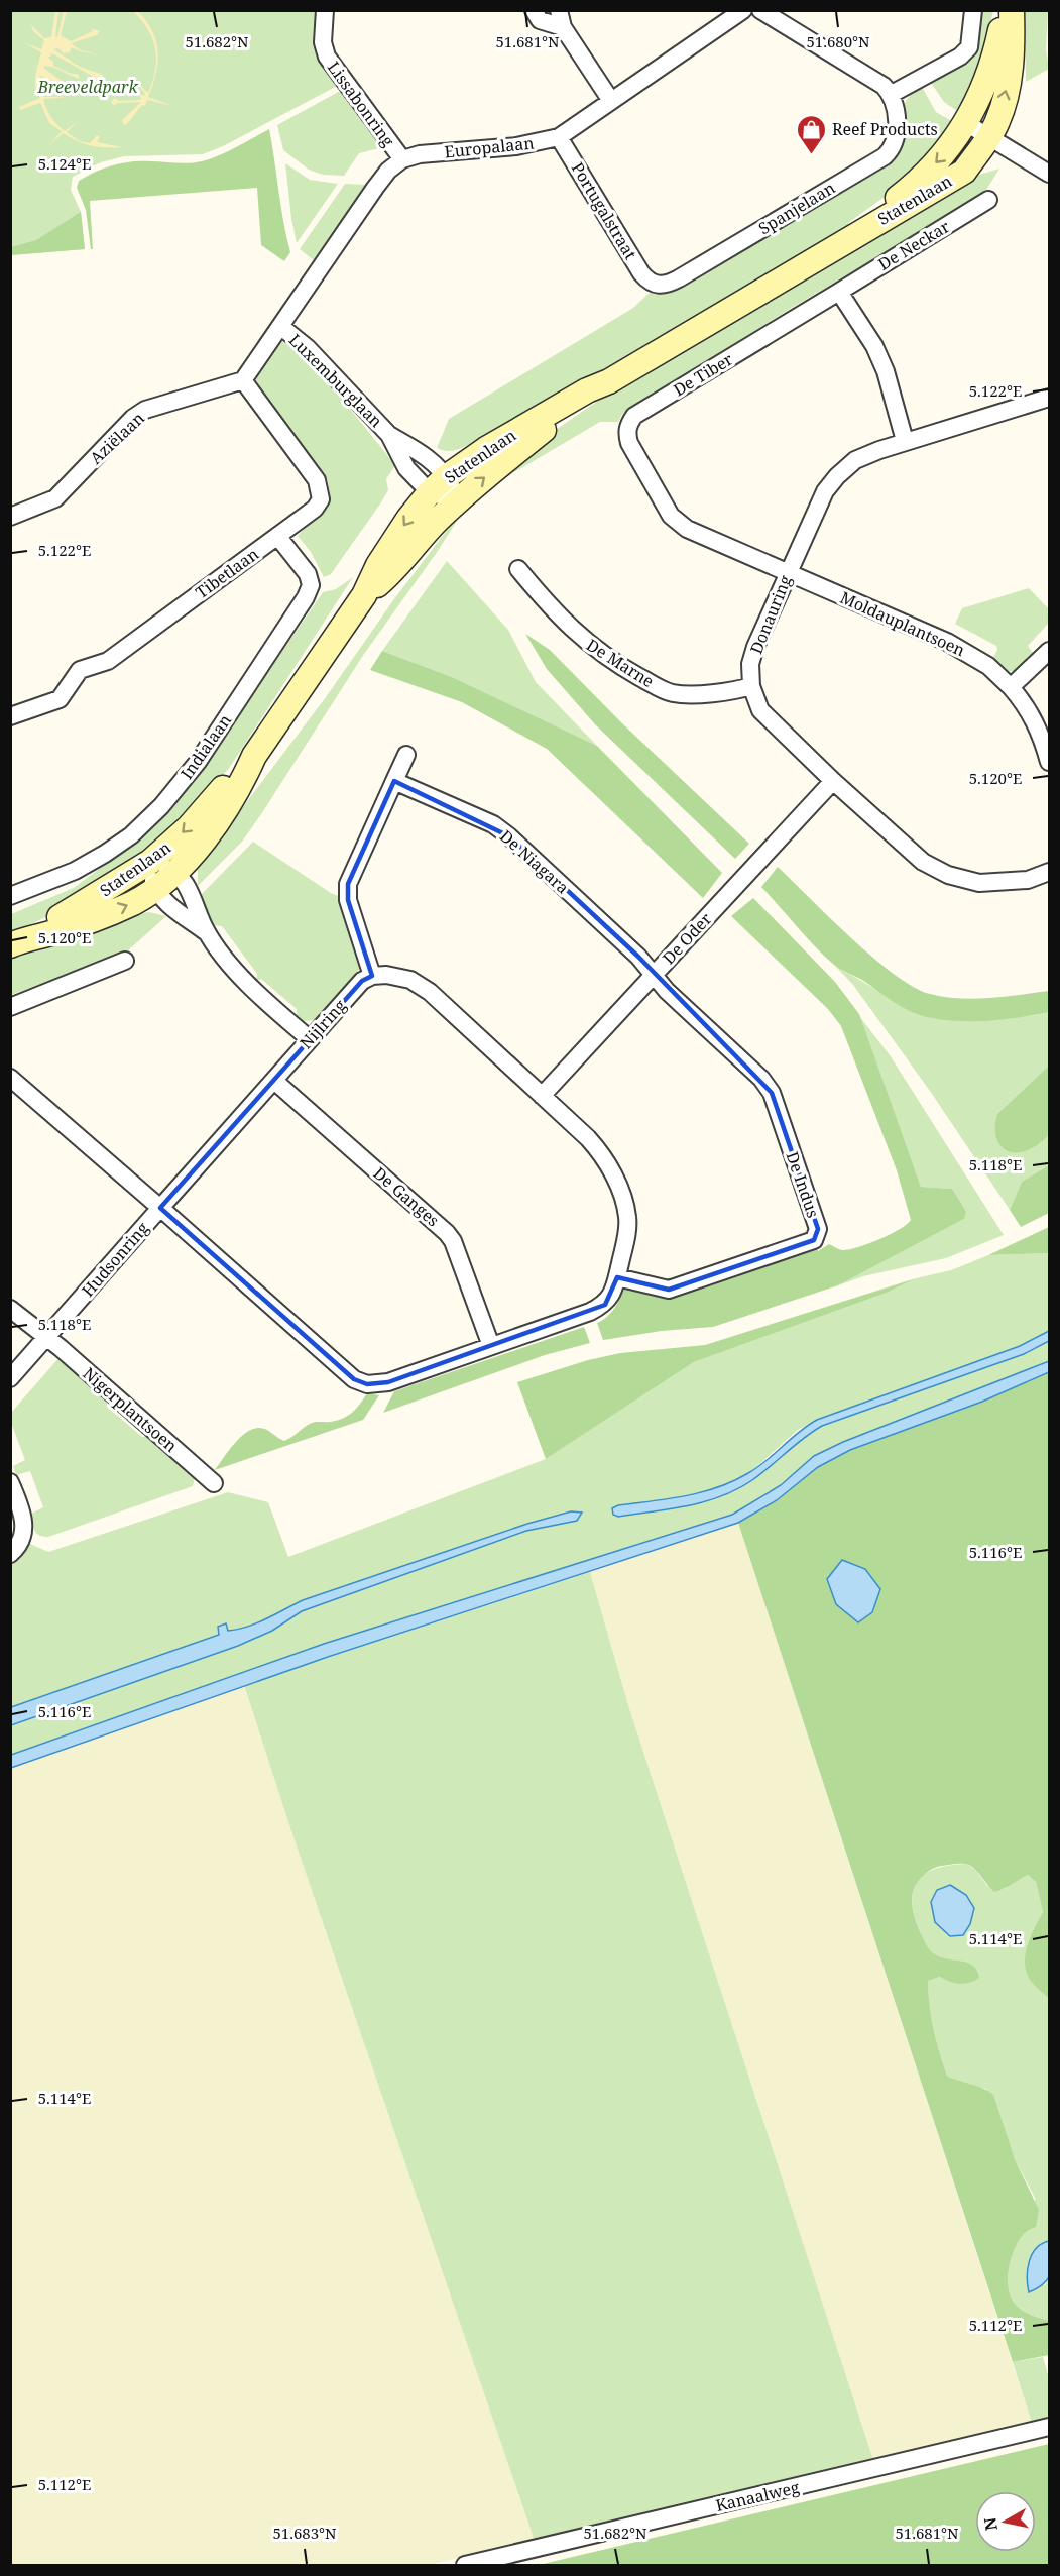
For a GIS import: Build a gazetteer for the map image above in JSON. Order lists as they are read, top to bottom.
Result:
{
  "streets": {
    "main road": ["Statenlaan"],
    "street": [
      "Lissabonring",
      "Europalaan",
      "Spanjelaan",
      "Portugalstraat",
      "De Neckar",
      "De Tiber",
      "Luxemburglaan",
      "Aziëlaan",
      "Tibetlaan",
      "Donauring",
      "Moldauplantsoen",
      "De Marne",
      "Indialaan",
      "De Niagara",
      "De Oder",
      "Nijlring",
      "De Indus",
      "De Ganges",
      "Hudsonring",
      "Nigerplantsoen",
      "Kanaalweg"
    ]
  },
  "crossings": [
    ["Lissabonring", "Europalaan"],
    ["Europalaan", "Portugalstraat"],
    ["Statenlaan", "Luxemburglaan"],
    ["Spanjelaan", "Portugalstraat"],
    ["De Neckar", "De Tiber"],
    ["De Tiber", "Donauring"],
    ["De Tiber", "Moldauplantsoen"],
    ["Aziëlaan", "Tibetlaan"],
    ["Tibetlaan", "Indialaan"],
    ["Donauring", "Moldauplantsoen"],
    ["Donauring", "De Marne"],
    ["Donauring", "De Oder"],
    ["De Niagara", "De Oder"],
    ["De Niagara", "De Indus"],
    ["De Oder", "De Indus"],
    ["Nijlring", "De Ganges"],
    ["Nijlring", "Hudsonring"],
    ["Hudsonring", "Nigerplantsoen"]
  ],
  "parks": ["Breeveldpark"],
  "places": {
    "shop": ["Reef Products"]
  },
  "north": "left",
  "coordinates": [
    "51.680°N",
    "51.682°N",
    "51.681°N",
    "5.124°E",
    "5.122°E",
    "5.120°E",
    "5.118°E",
    "5.116°E",
    "5.114°E",
    "5.112°E",
    "51.683°N"
  ]
}
